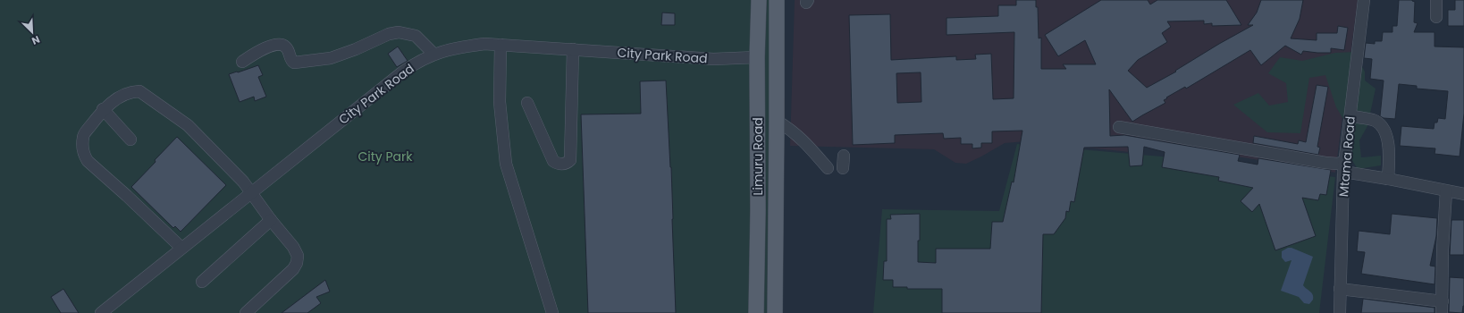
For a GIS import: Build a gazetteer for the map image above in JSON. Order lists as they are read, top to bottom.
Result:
{
  "streets": {
    "main road": ["Limuru Road"],
    "street": ["City Park Road", "Mtama Road"]
  },
  "crossings": [
    ["City Park Road", "Limuru Road"]
  ],
  "parks": ["City Park"],
  "north": "bottom right"
}
